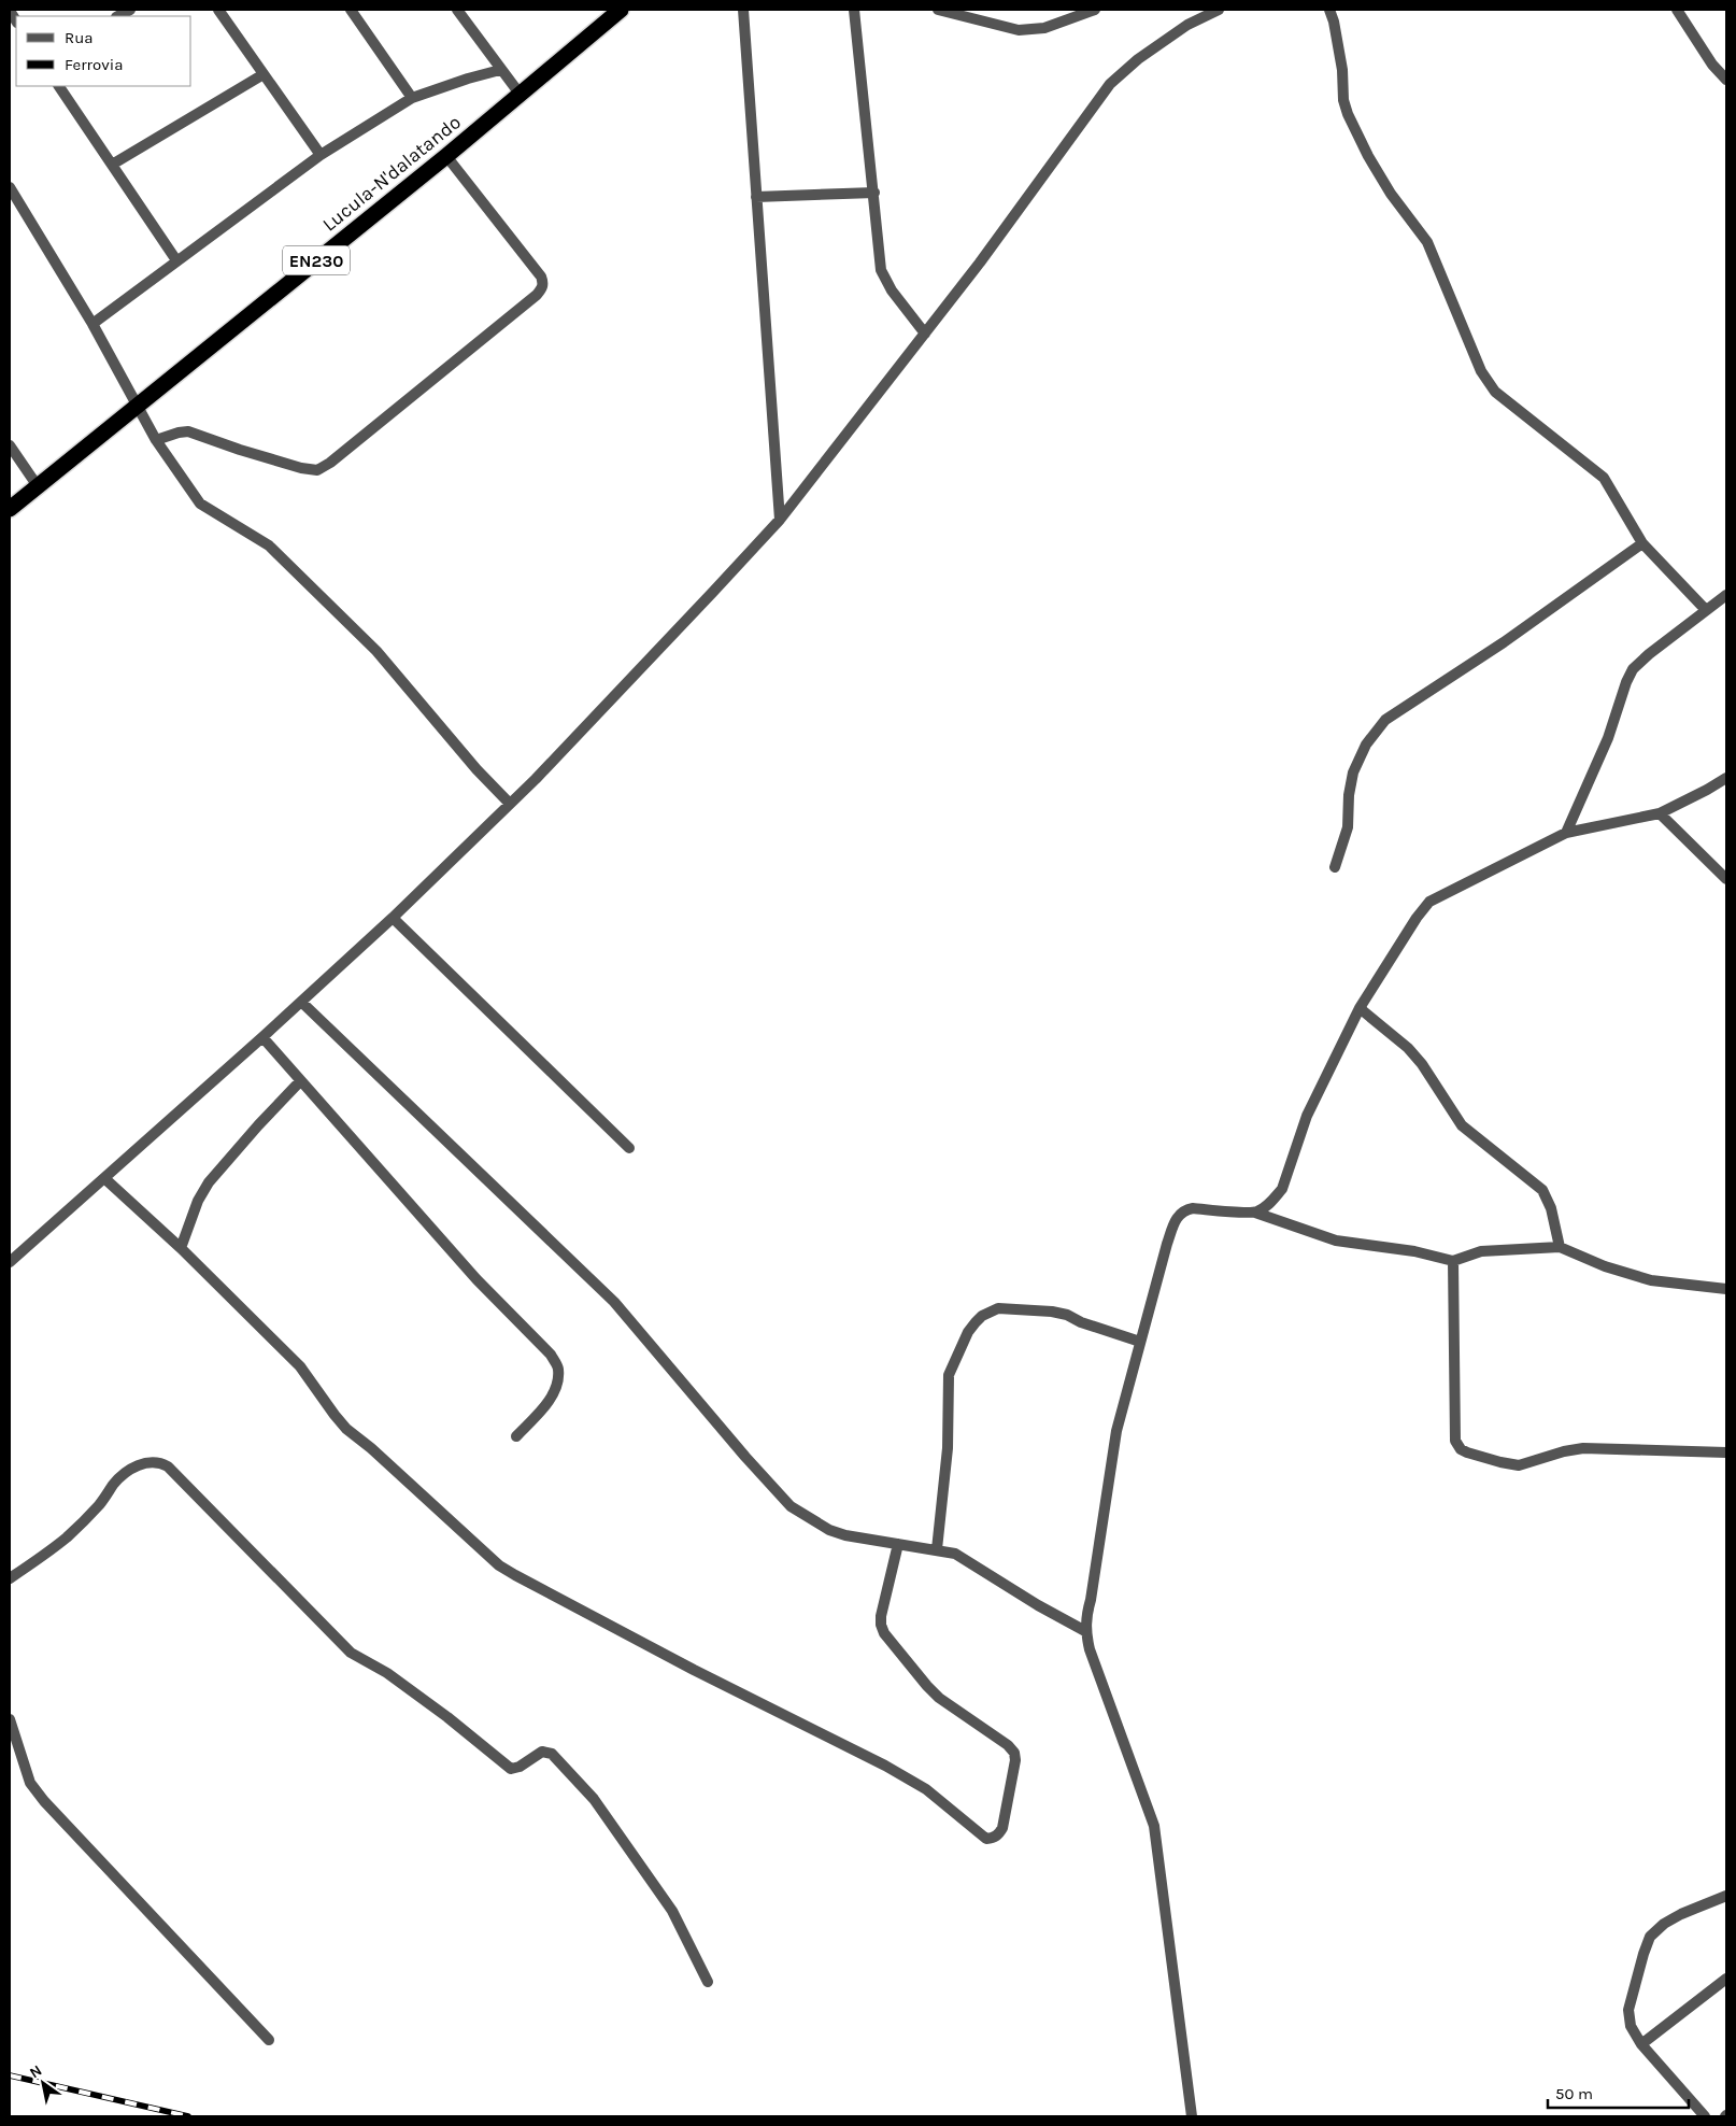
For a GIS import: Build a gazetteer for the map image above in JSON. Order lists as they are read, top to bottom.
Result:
{
  "streets": {
    "highway": ["Lucula-N'dalatando", "EN230"]
  },
  "legend": ["Rua", "Ferrovia"],
  "scale_bar": "50 m",
  "north": "top left"
}
